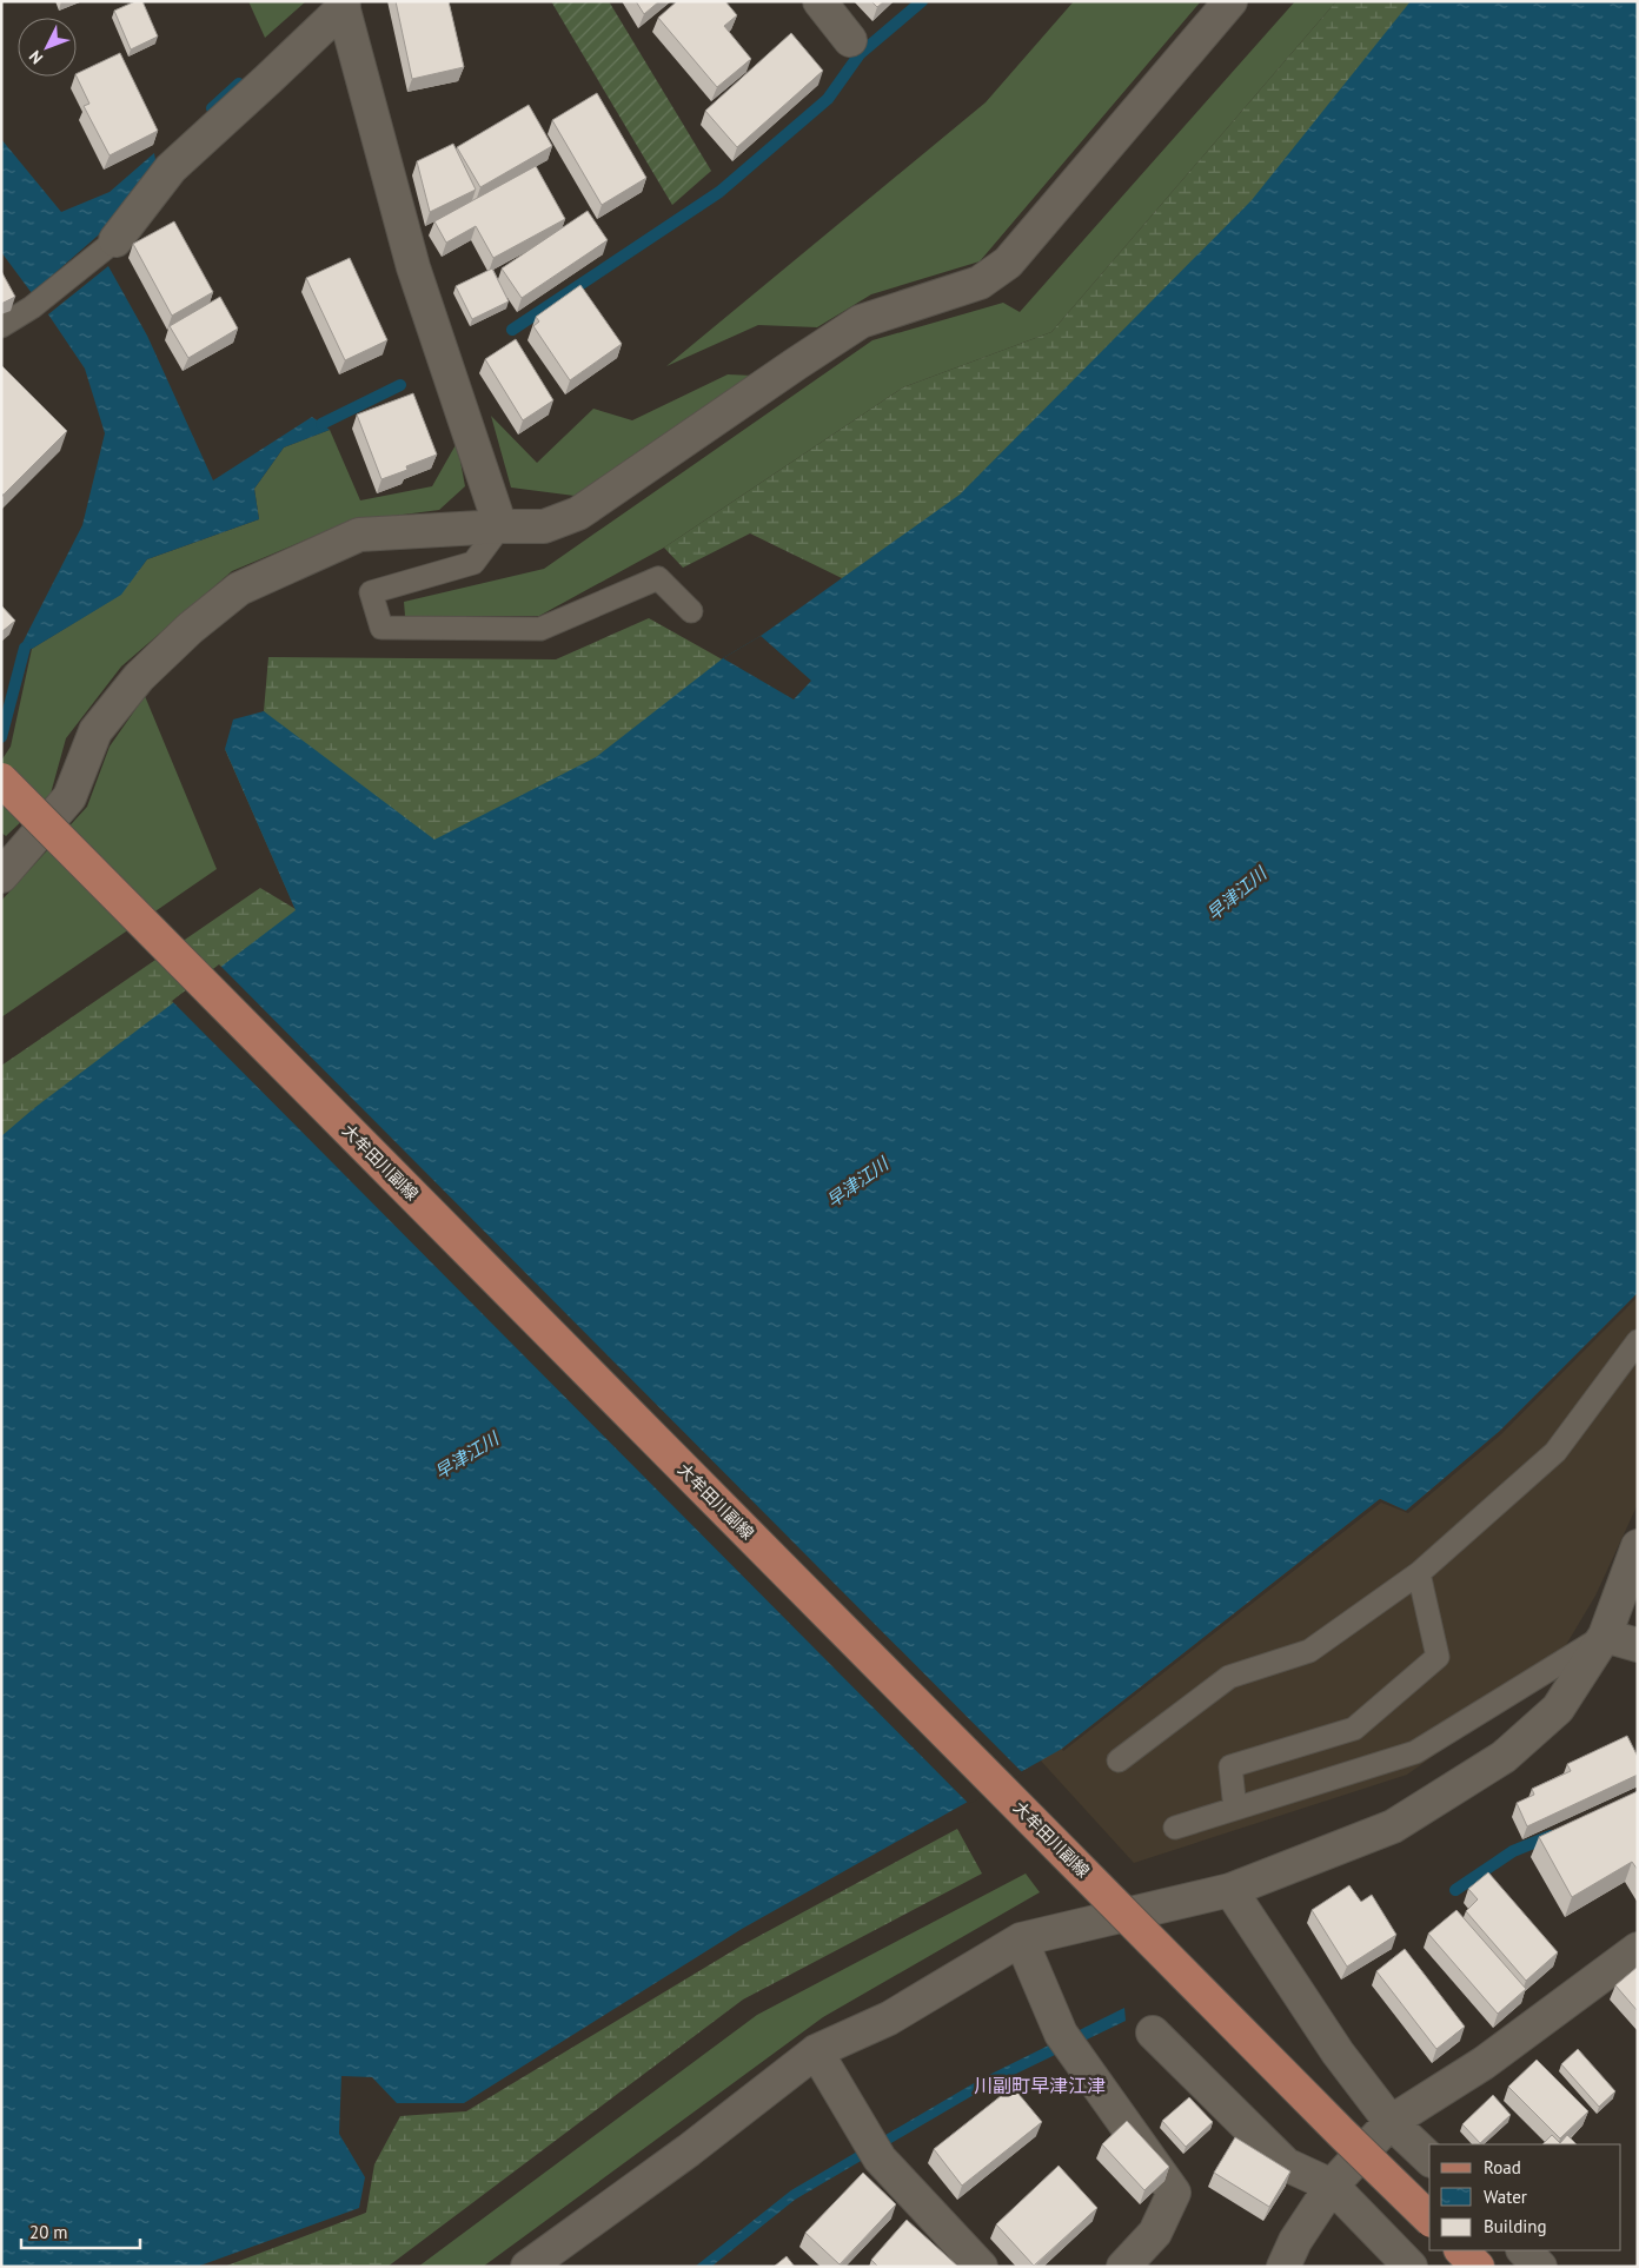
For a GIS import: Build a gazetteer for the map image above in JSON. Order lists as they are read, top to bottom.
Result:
{
  "streets": {
    "main road": ["大牟田川副線"]
  },
  "districts": ["川副町早津江津"],
  "water": ["早津江川"],
  "legend": ["Road", "Water", "Building"],
  "scale_bar": "20 m",
  "north": "bottom left"
}
